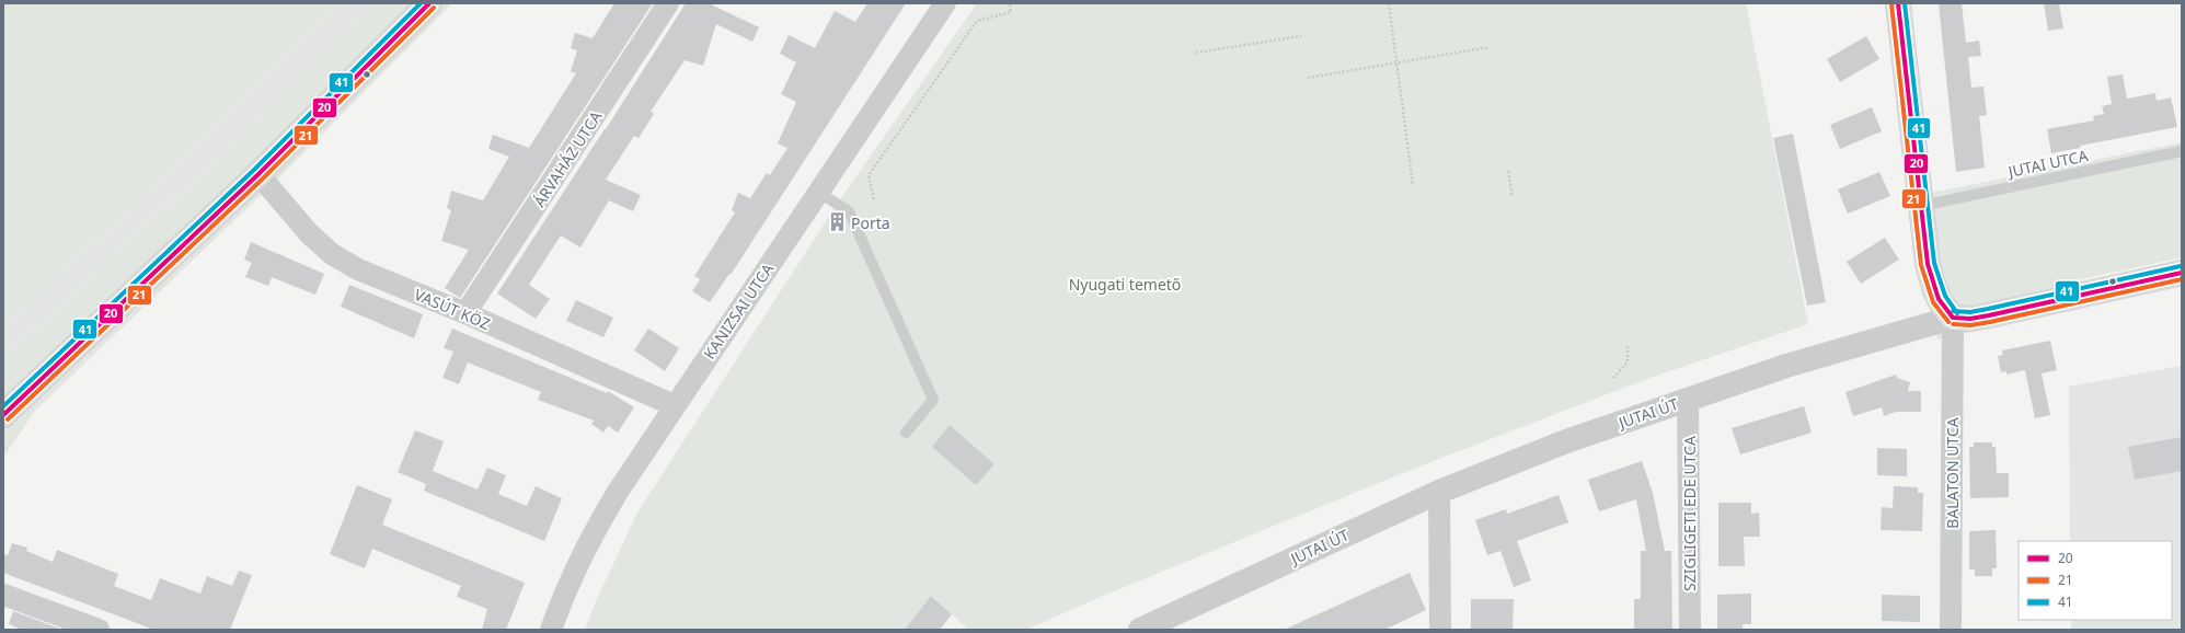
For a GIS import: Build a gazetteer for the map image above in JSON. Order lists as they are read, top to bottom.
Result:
{
  "streets": {
    "main road": ["JUTAI ÚT"],
    "street": [
      "ÁRVAHÁZ UTCA",
      "VASÚT KÖZ",
      "KANIZSAI UTCA",
      "BALATON UTCA",
      "SZIGLIGETI EDE UTCA"
    ],
    "lane": ["JUTAI UTCA"]
  },
  "crossings": [
    ["ÁRVAHÁZ UTCA", "VASÚT KÖZ"],
    ["VASÚT KÖZ", "KANIZSAI UTCA"],
    ["JUTAI ÚT", "BALATON UTCA"],
    ["JUTAI ÚT", "SZIGLIGETI EDE UTCA"]
  ],
  "parks": ["Nyugati temető"],
  "places": {
    "building": ["Porta"]
  },
  "lines": ["transit line 20", "transit line 41", "transit line 21"],
  "legend": ["20", "21", "41"]
}
